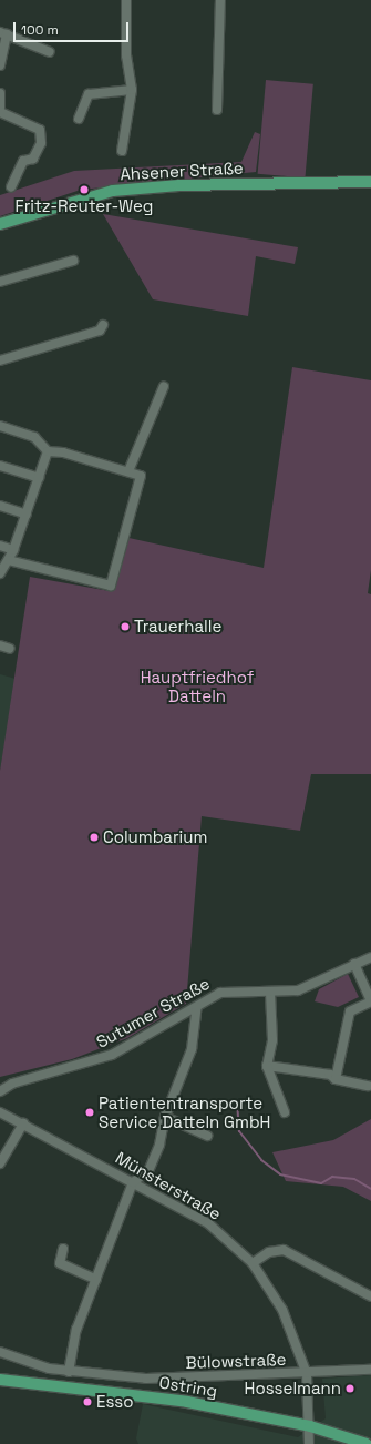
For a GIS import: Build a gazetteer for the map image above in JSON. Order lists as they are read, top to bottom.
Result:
{
  "streets": {
    "main road": ["Ahsener Straße", "Ostring"],
    "street": ["Sutumer Straße", "Münsterstraße", "Bülowstraße"]
  },
  "crossings": [
    ["Münsterstraße", "Bülowstraße"],
    ["Münsterstraße", "Ostring"]
  ],
  "parks": ["Hauptfriedhof Datteln"],
  "places": [
    "Fritz-Reuter-Weg",
    "Trauerhalle",
    "Columbarium",
    "Patiententransporte Service Datteln GmbH",
    "Hosselmann",
    "Esso"
  ],
  "scale_bar": "100 m"
}
